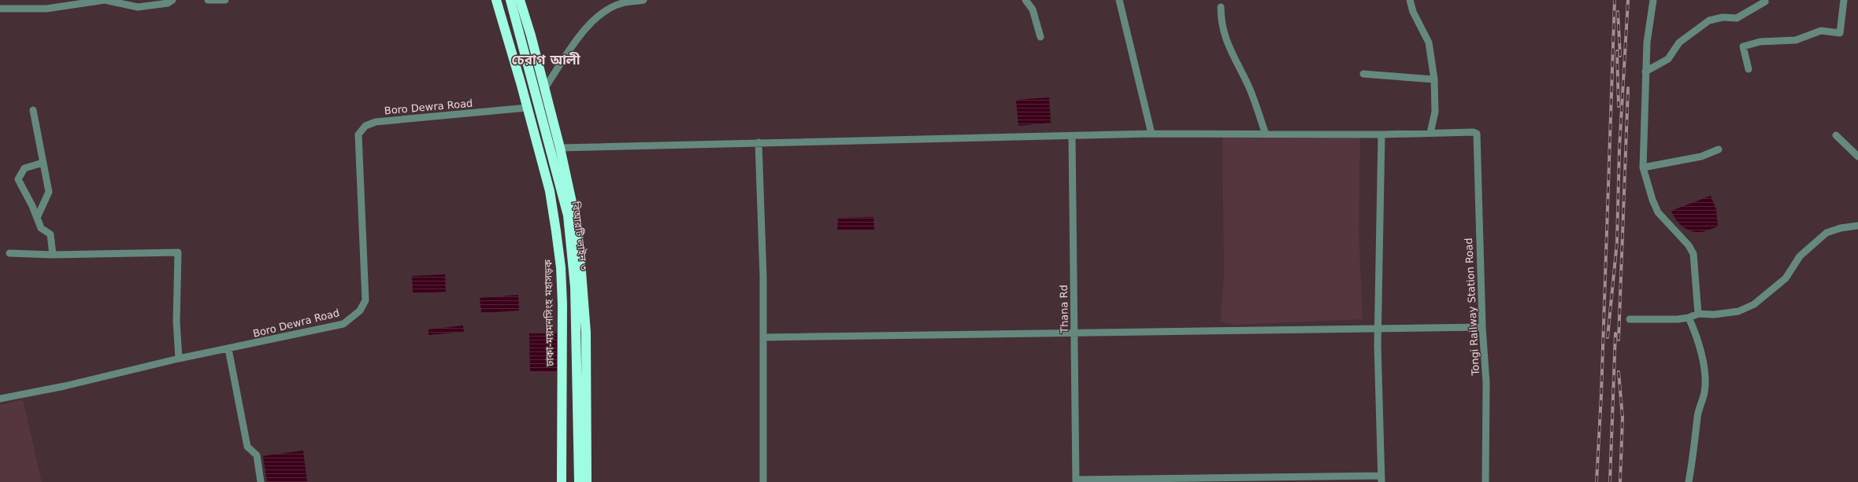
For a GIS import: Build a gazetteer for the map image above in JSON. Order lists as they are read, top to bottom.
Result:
{
  "streets": {
    "highway": ["বিআরটি লাইন ৩", "ঢাকা-ময়মনসিংহ মহাসড়ক"],
    "street": ["Boro Dewra Road", "Tongi Railway Station Road", "Thana Rd"]
  },
  "crossings": [
    ["Boro Dewra Road", "ঢাকা-ময়মনসিংহ মহাসড়ক"]
  ],
  "districts": ["চেরাগ আলী"]
}
